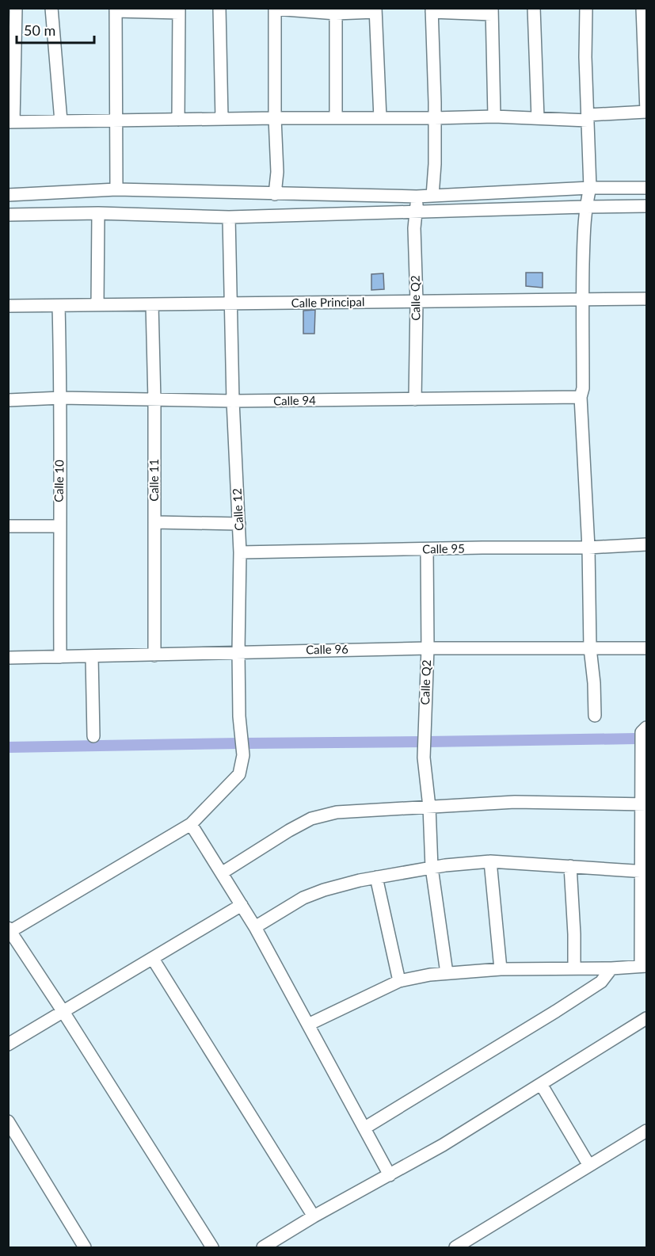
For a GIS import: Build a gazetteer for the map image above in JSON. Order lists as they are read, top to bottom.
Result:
{
  "streets": {
    "street": [
      "Calle Q2",
      "Calle Principal",
      "Calle 94",
      "Calle 11",
      "Calle 10",
      "Calle 12",
      "Calle 95",
      "Calle 96"
    ]
  },
  "crossings": [
    ["Calle Q2", "Calle Principal"],
    ["Calle Q2", "Calle 94"],
    ["Calle Q2", "Calle 95"],
    ["Calle Q2", "Calle 96"],
    ["Calle Principal", "Calle 11"],
    ["Calle Principal", "Calle 10"],
    ["Calle Principal", "Calle 12"],
    ["Calle 94", "Calle 11"],
    ["Calle 94", "Calle 10"],
    ["Calle 94", "Calle 12"],
    ["Calle 11", "Calle 96"],
    ["Calle 10", "Calle 96"],
    ["Calle 12", "Calle 95"],
    ["Calle 12", "Calle 96"]
  ],
  "scale_bar": "50 m"
}
